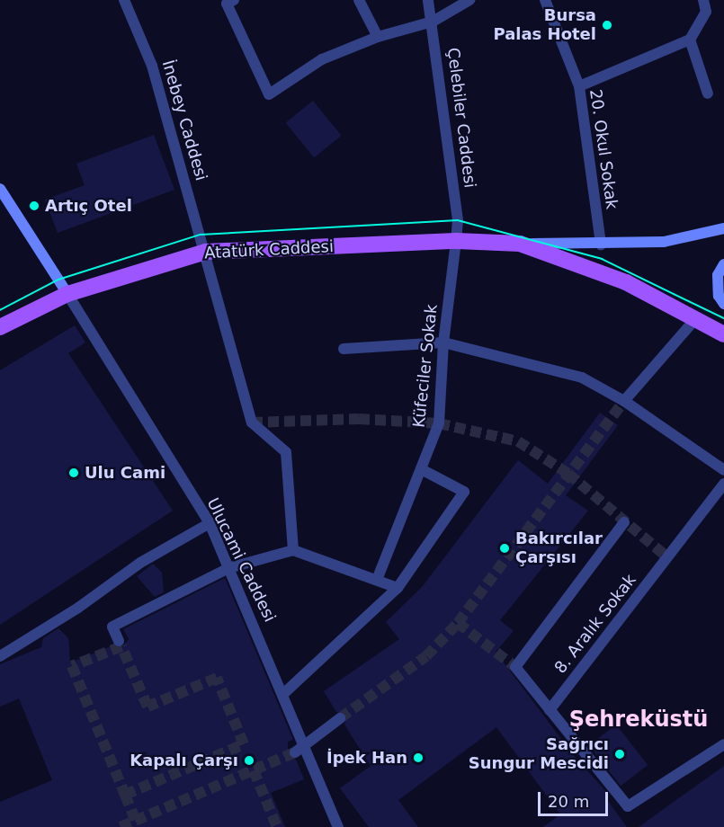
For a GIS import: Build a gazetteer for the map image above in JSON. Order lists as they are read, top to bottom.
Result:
{
  "streets": {
    "main road": ["Atatürk Caddesi"],
    "street": [
      "Çelebiler Caddesi",
      "İnebey Caddesi",
      "20. Okul Sokak",
      "Küfeciler Sokak",
      "Ulucami Caddesi",
      "8. Aralık Sokak"
    ]
  },
  "crossings": [
    ["Çelebiler Caddesi", "Atatürk Caddesi"],
    ["Çelebiler Caddesi", "Küfeciler Sokak"],
    ["İnebey Caddesi", "Atatürk Caddesi"],
    ["Atatürk Caddesi", "Küfeciler Sokak"],
    ["Atatürk Caddesi", "Ulucami Caddesi"]
  ],
  "districts": ["Şehreküstü"],
  "places": [
    "Bursa Palas Hotel",
    "Artıç Otel",
    "Ulu Cami",
    "Bakırcılar Çarşısı",
    "Sağrıcı Sungur Mescidi",
    "İpek Han",
    "Kapalı Çarşı"
  ],
  "scale_bar": "20 m"
}
